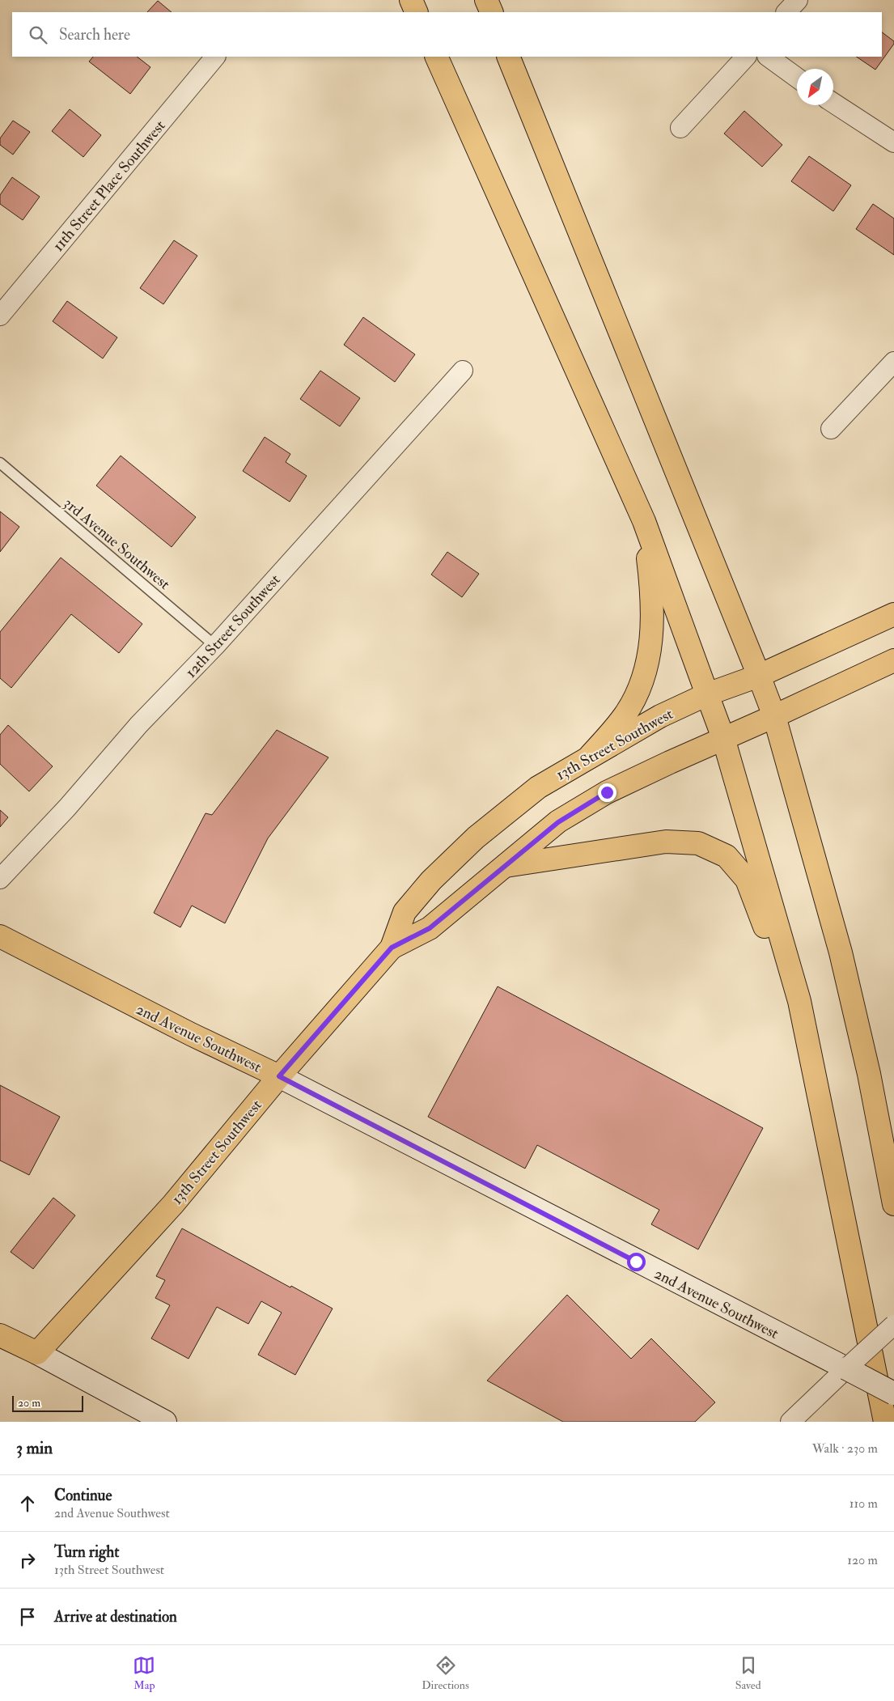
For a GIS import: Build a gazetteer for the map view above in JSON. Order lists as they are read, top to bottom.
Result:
{
  "streets": {
    "main road": ["13th Street Southwest", "2nd Avenue Southwest"],
    "street": ["11th Street Place Southwest", "12th Street Southwest"],
    "lane": ["3rd Avenue Southwest"]
  },
  "crossings": [
    ["3rd Avenue Southwest", "12th Street Southwest"],
    ["13th Street Southwest", "2nd Avenue Southwest"]
  ],
  "scale_bar": "20 m",
  "north": "bottom left",
  "page": {
    "search": "Search here",
    "scale": "20 m",
    "heading": ["3 min", "Walk · 230 m"],
    "list": [
      ["Continue", "2nd Avenue Southwest", "110 m"],
      ["Turn right", "13th Street Southwest", "120 m"],
      "Arrive at destination"
    ],
    "nav": ["Map", "Directions", "Saved"]
  }
}
